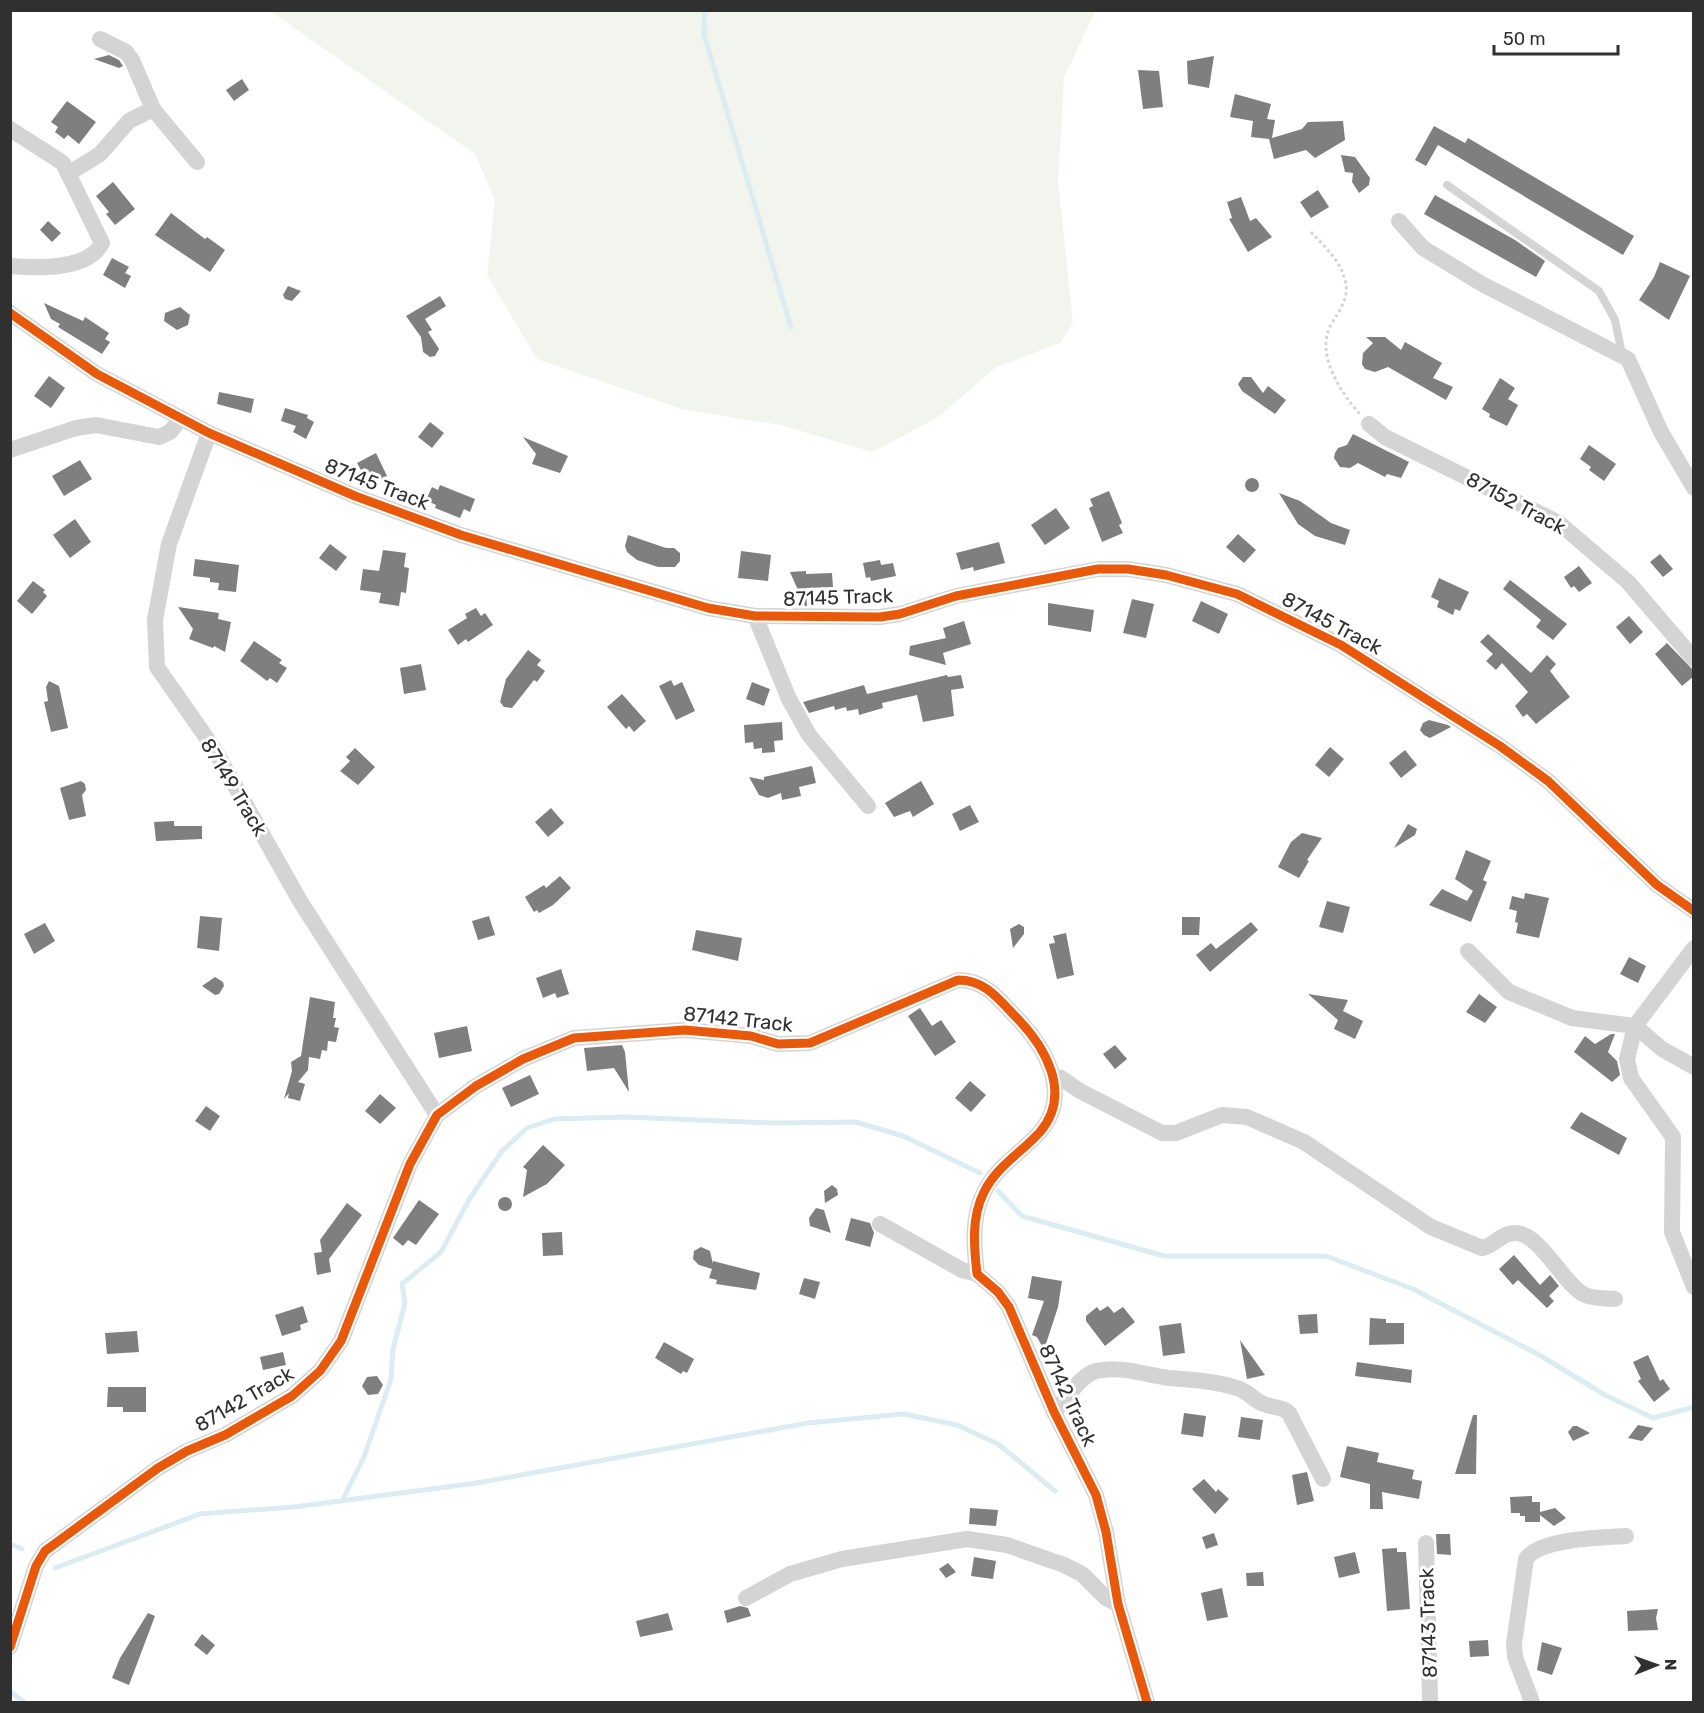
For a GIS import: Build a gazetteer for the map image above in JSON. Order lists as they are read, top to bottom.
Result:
{
  "streets": {
    "street": [
      "87145 Track",
      "87152 Track",
      "87149 Track",
      "87142 Track",
      "87143 Track"
    ]
  },
  "crossings": [
    ["87145 Track", "87149 Track"],
    ["87149 Track", "87142 Track"]
  ],
  "scale_bar": "50 m",
  "north": "right"
}
